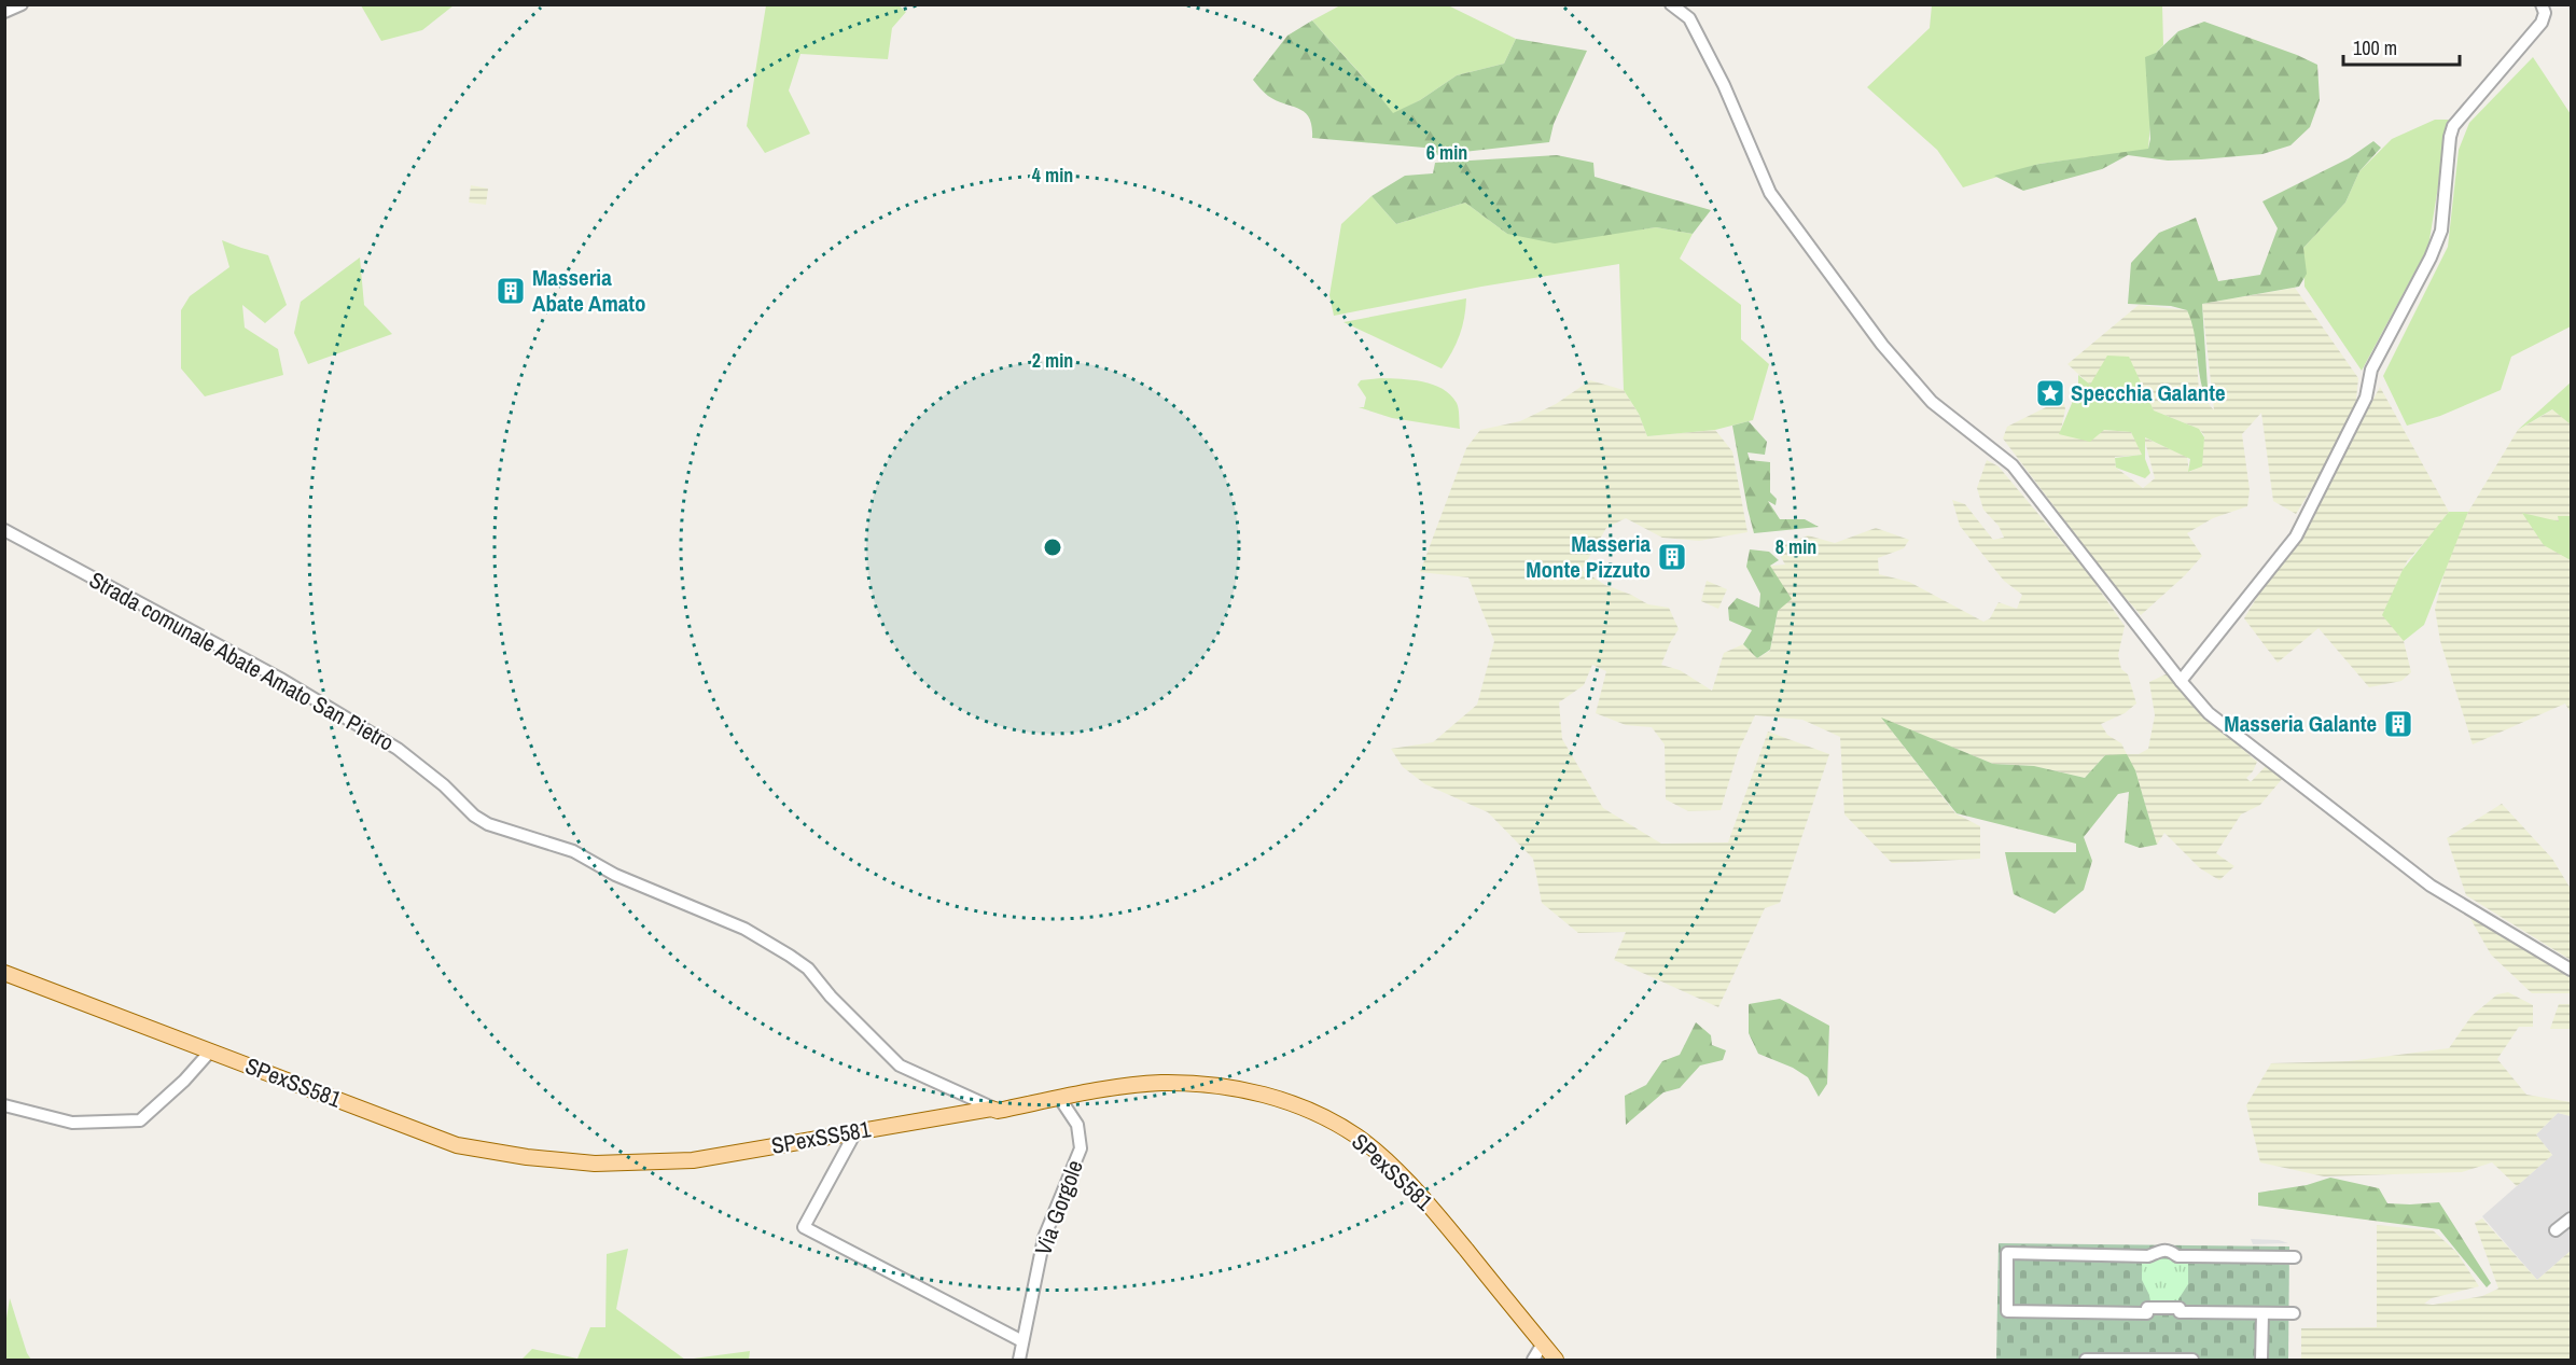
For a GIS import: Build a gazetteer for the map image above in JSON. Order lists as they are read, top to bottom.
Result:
{
  "streets": {
    "main road": ["SPexSS581"],
    "street": ["Strada comunale Abate Amato San Pietro", "Via Gorgole"]
  },
  "crossings": [
    ["Strada comunale Abate Amato San Pietro", "SPexSS581"],
    ["SPexSS581", "Via Gorgole"]
  ],
  "places": {
    "building": ["Masseria Abate Amato", "Masseria Monte Pizzuto", "Masseria Galante"],
    "place": ["Specchia Galante"]
  },
  "scale_bar": "100 m",
  "rings": [
    "6 min",
    "4 min",
    "2 min",
    "8 min"
  ]
}
